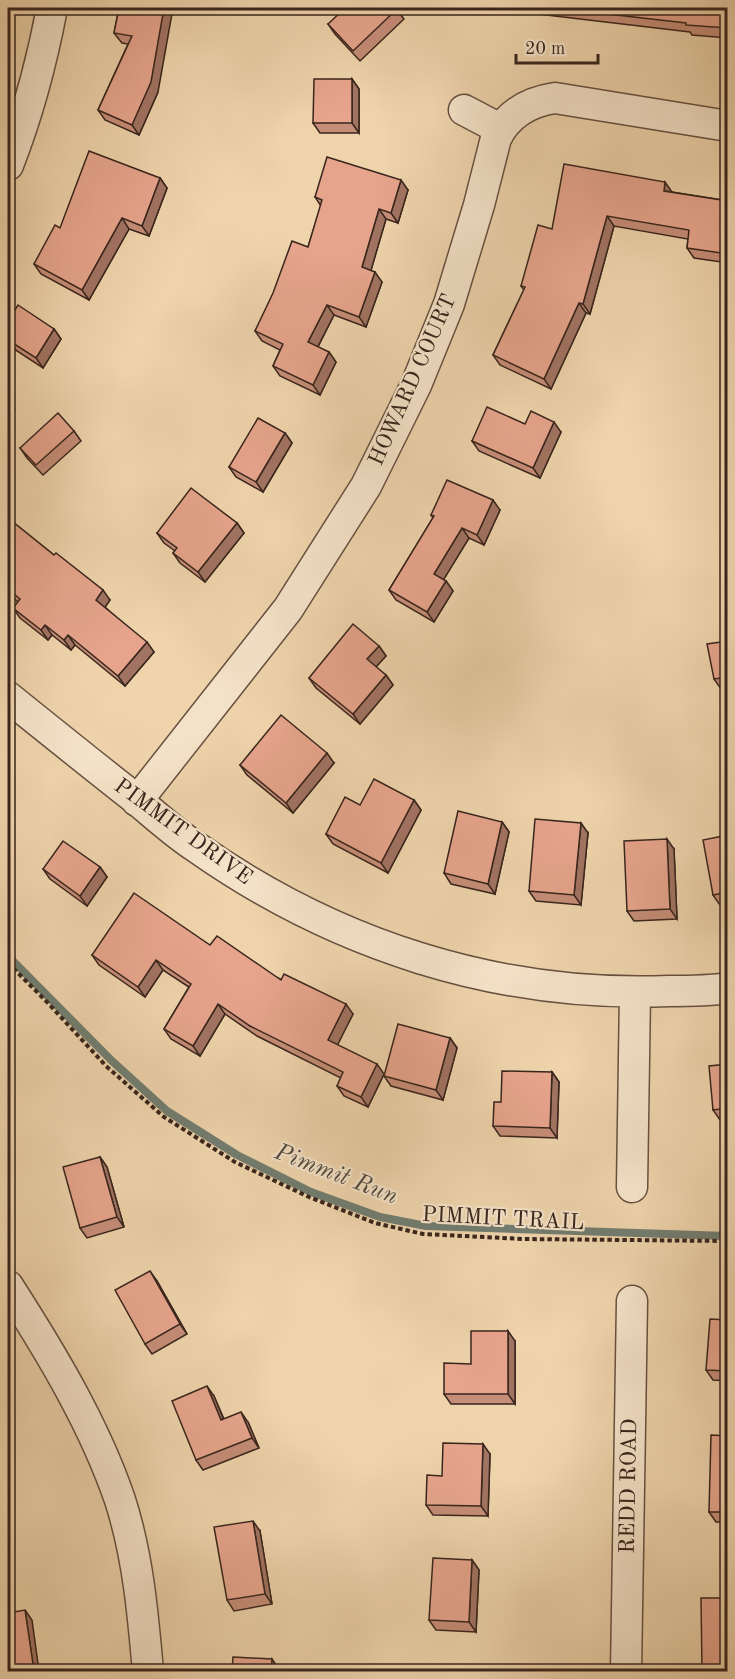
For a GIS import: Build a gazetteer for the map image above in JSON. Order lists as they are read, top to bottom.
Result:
{
  "streets": {
    "street": ["HOWARD COURT", "PIMMIT DRIVE", "REDD ROAD"],
    "path": ["PIMMIT TRAIL"]
  },
  "crossings": [
    ["HOWARD COURT", "PIMMIT DRIVE"]
  ],
  "water": ["Pimmit Run"],
  "scale_bar": "20 m"
}
